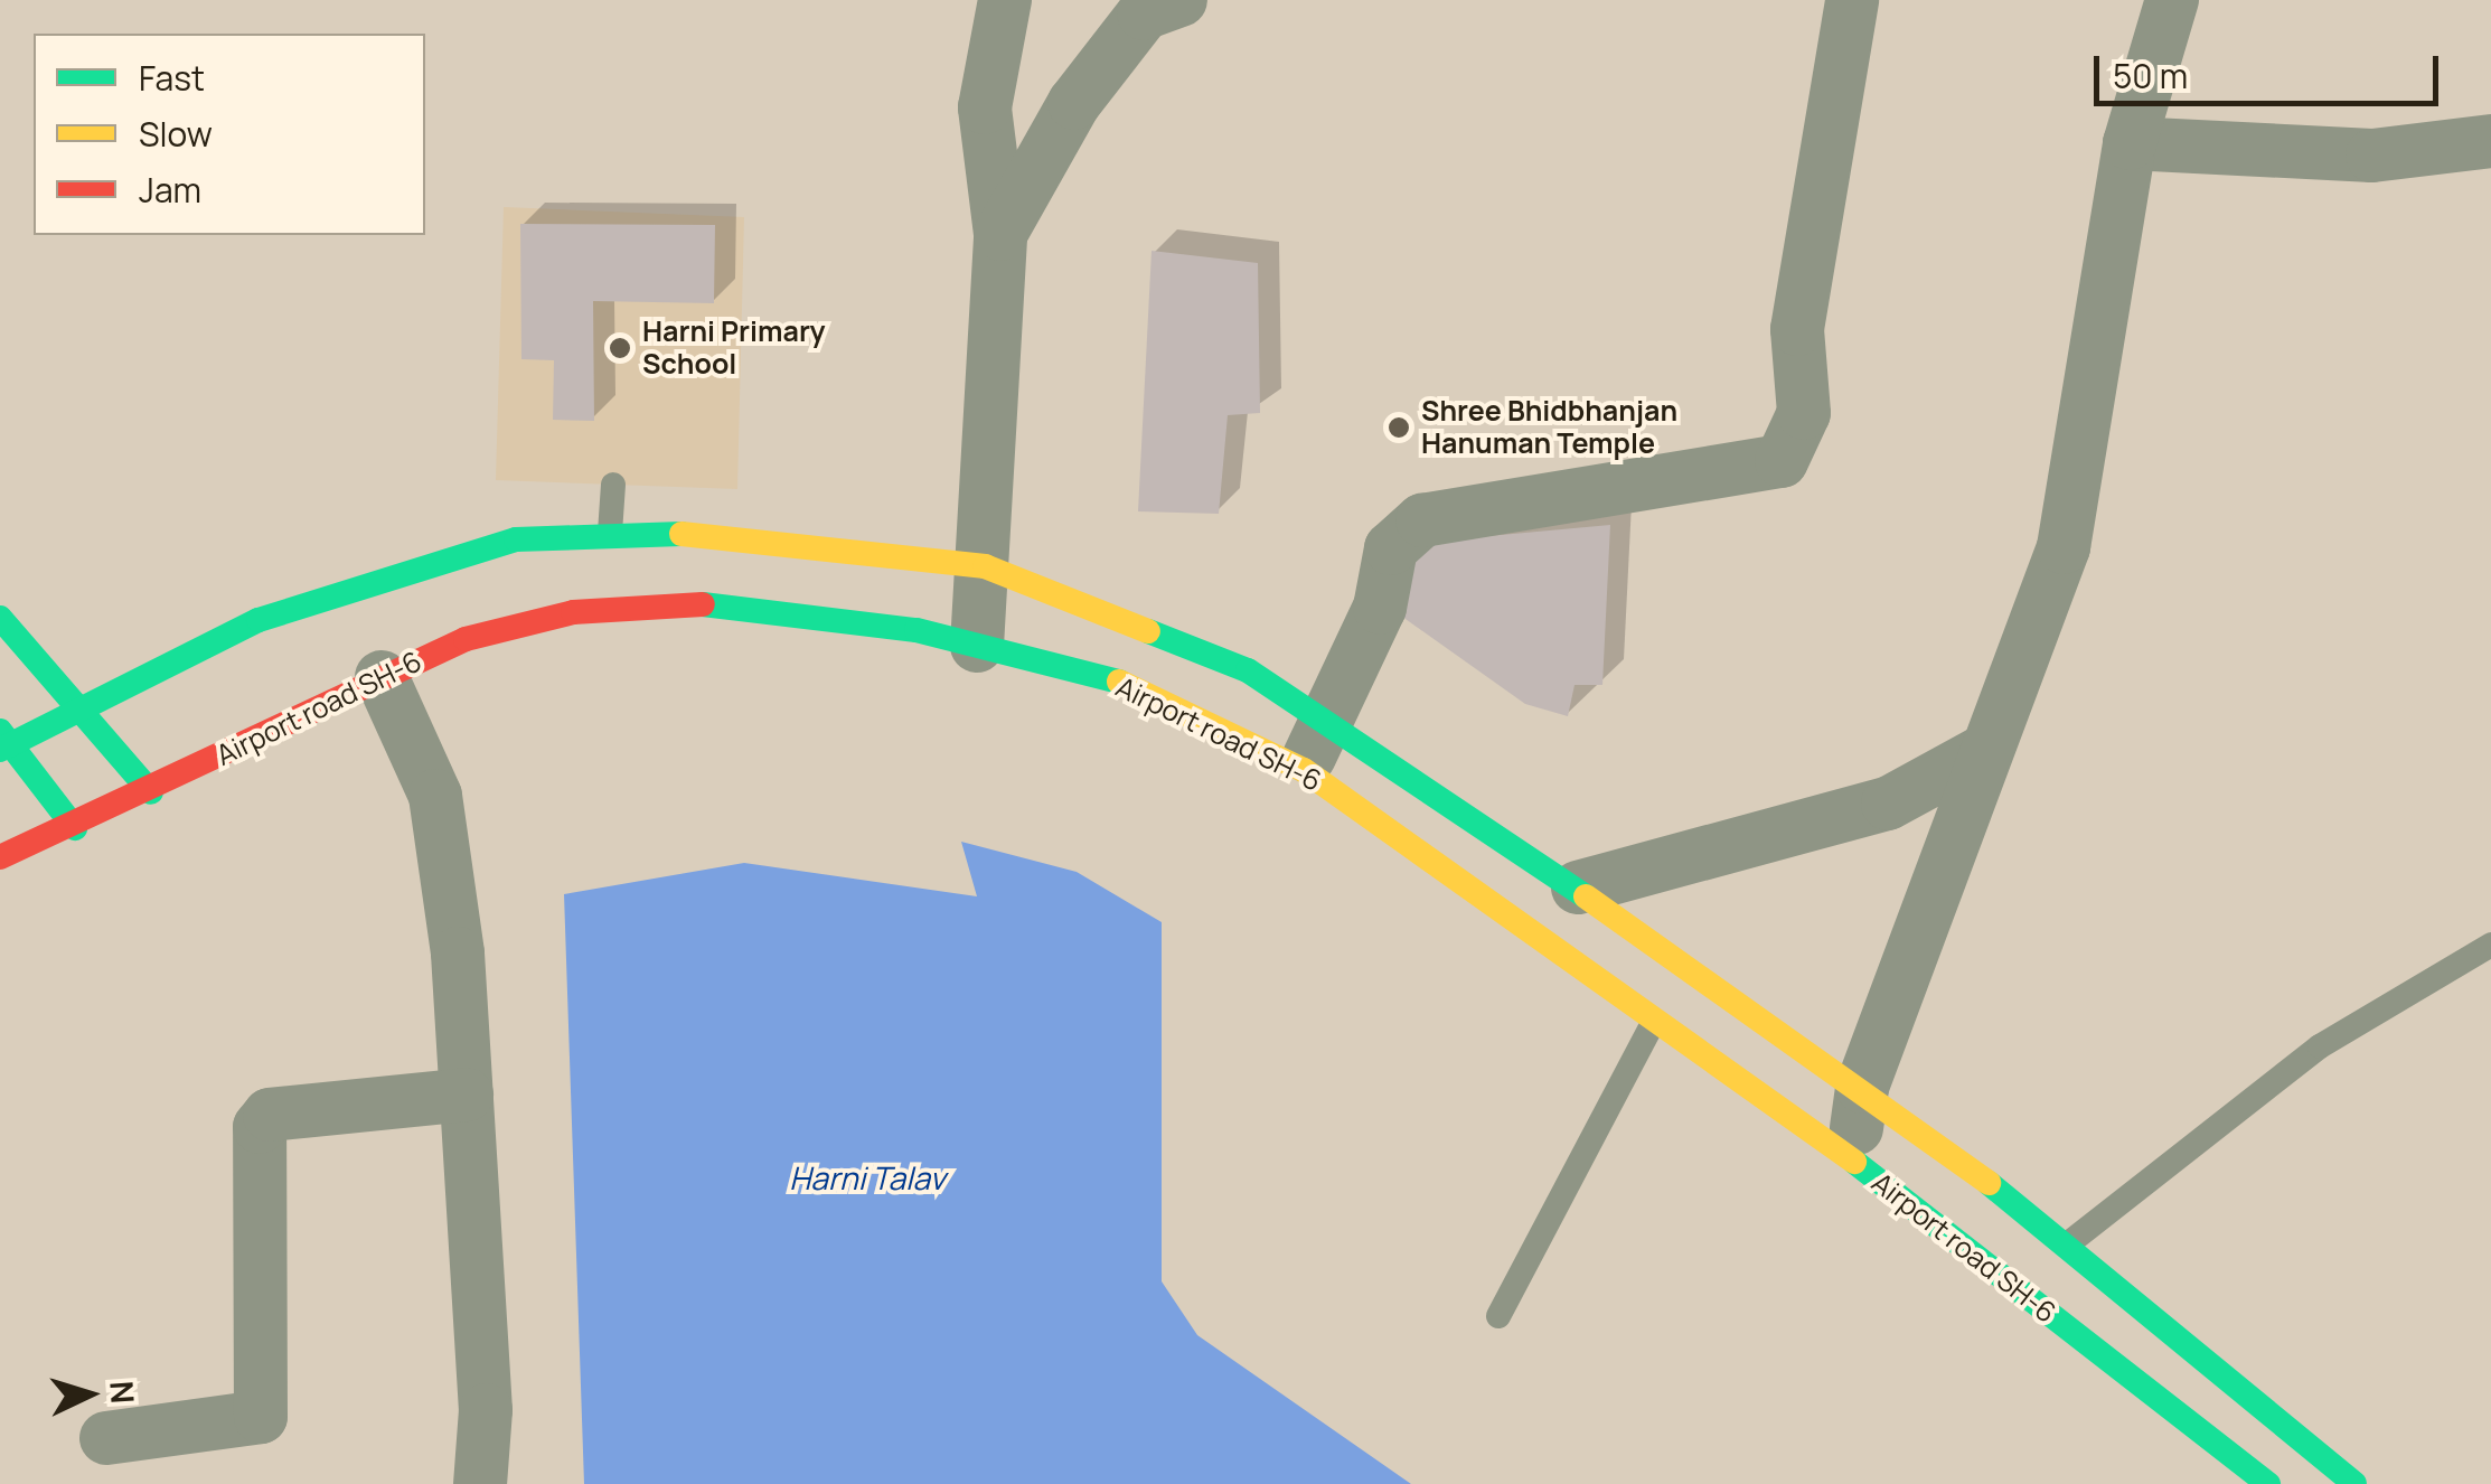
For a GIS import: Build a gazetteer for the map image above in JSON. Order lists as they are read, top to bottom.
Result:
{
  "streets": {
    "main road": ["Airport road SH-6"]
  },
  "water": ["Harni Talav"],
  "places": ["Harni Primary School", "Shree Bhidbhanjan Hanuman Temple"],
  "legend": ["Fast", "Slow", "Jam"],
  "scale_bar": "50 m",
  "north": "right"
}
